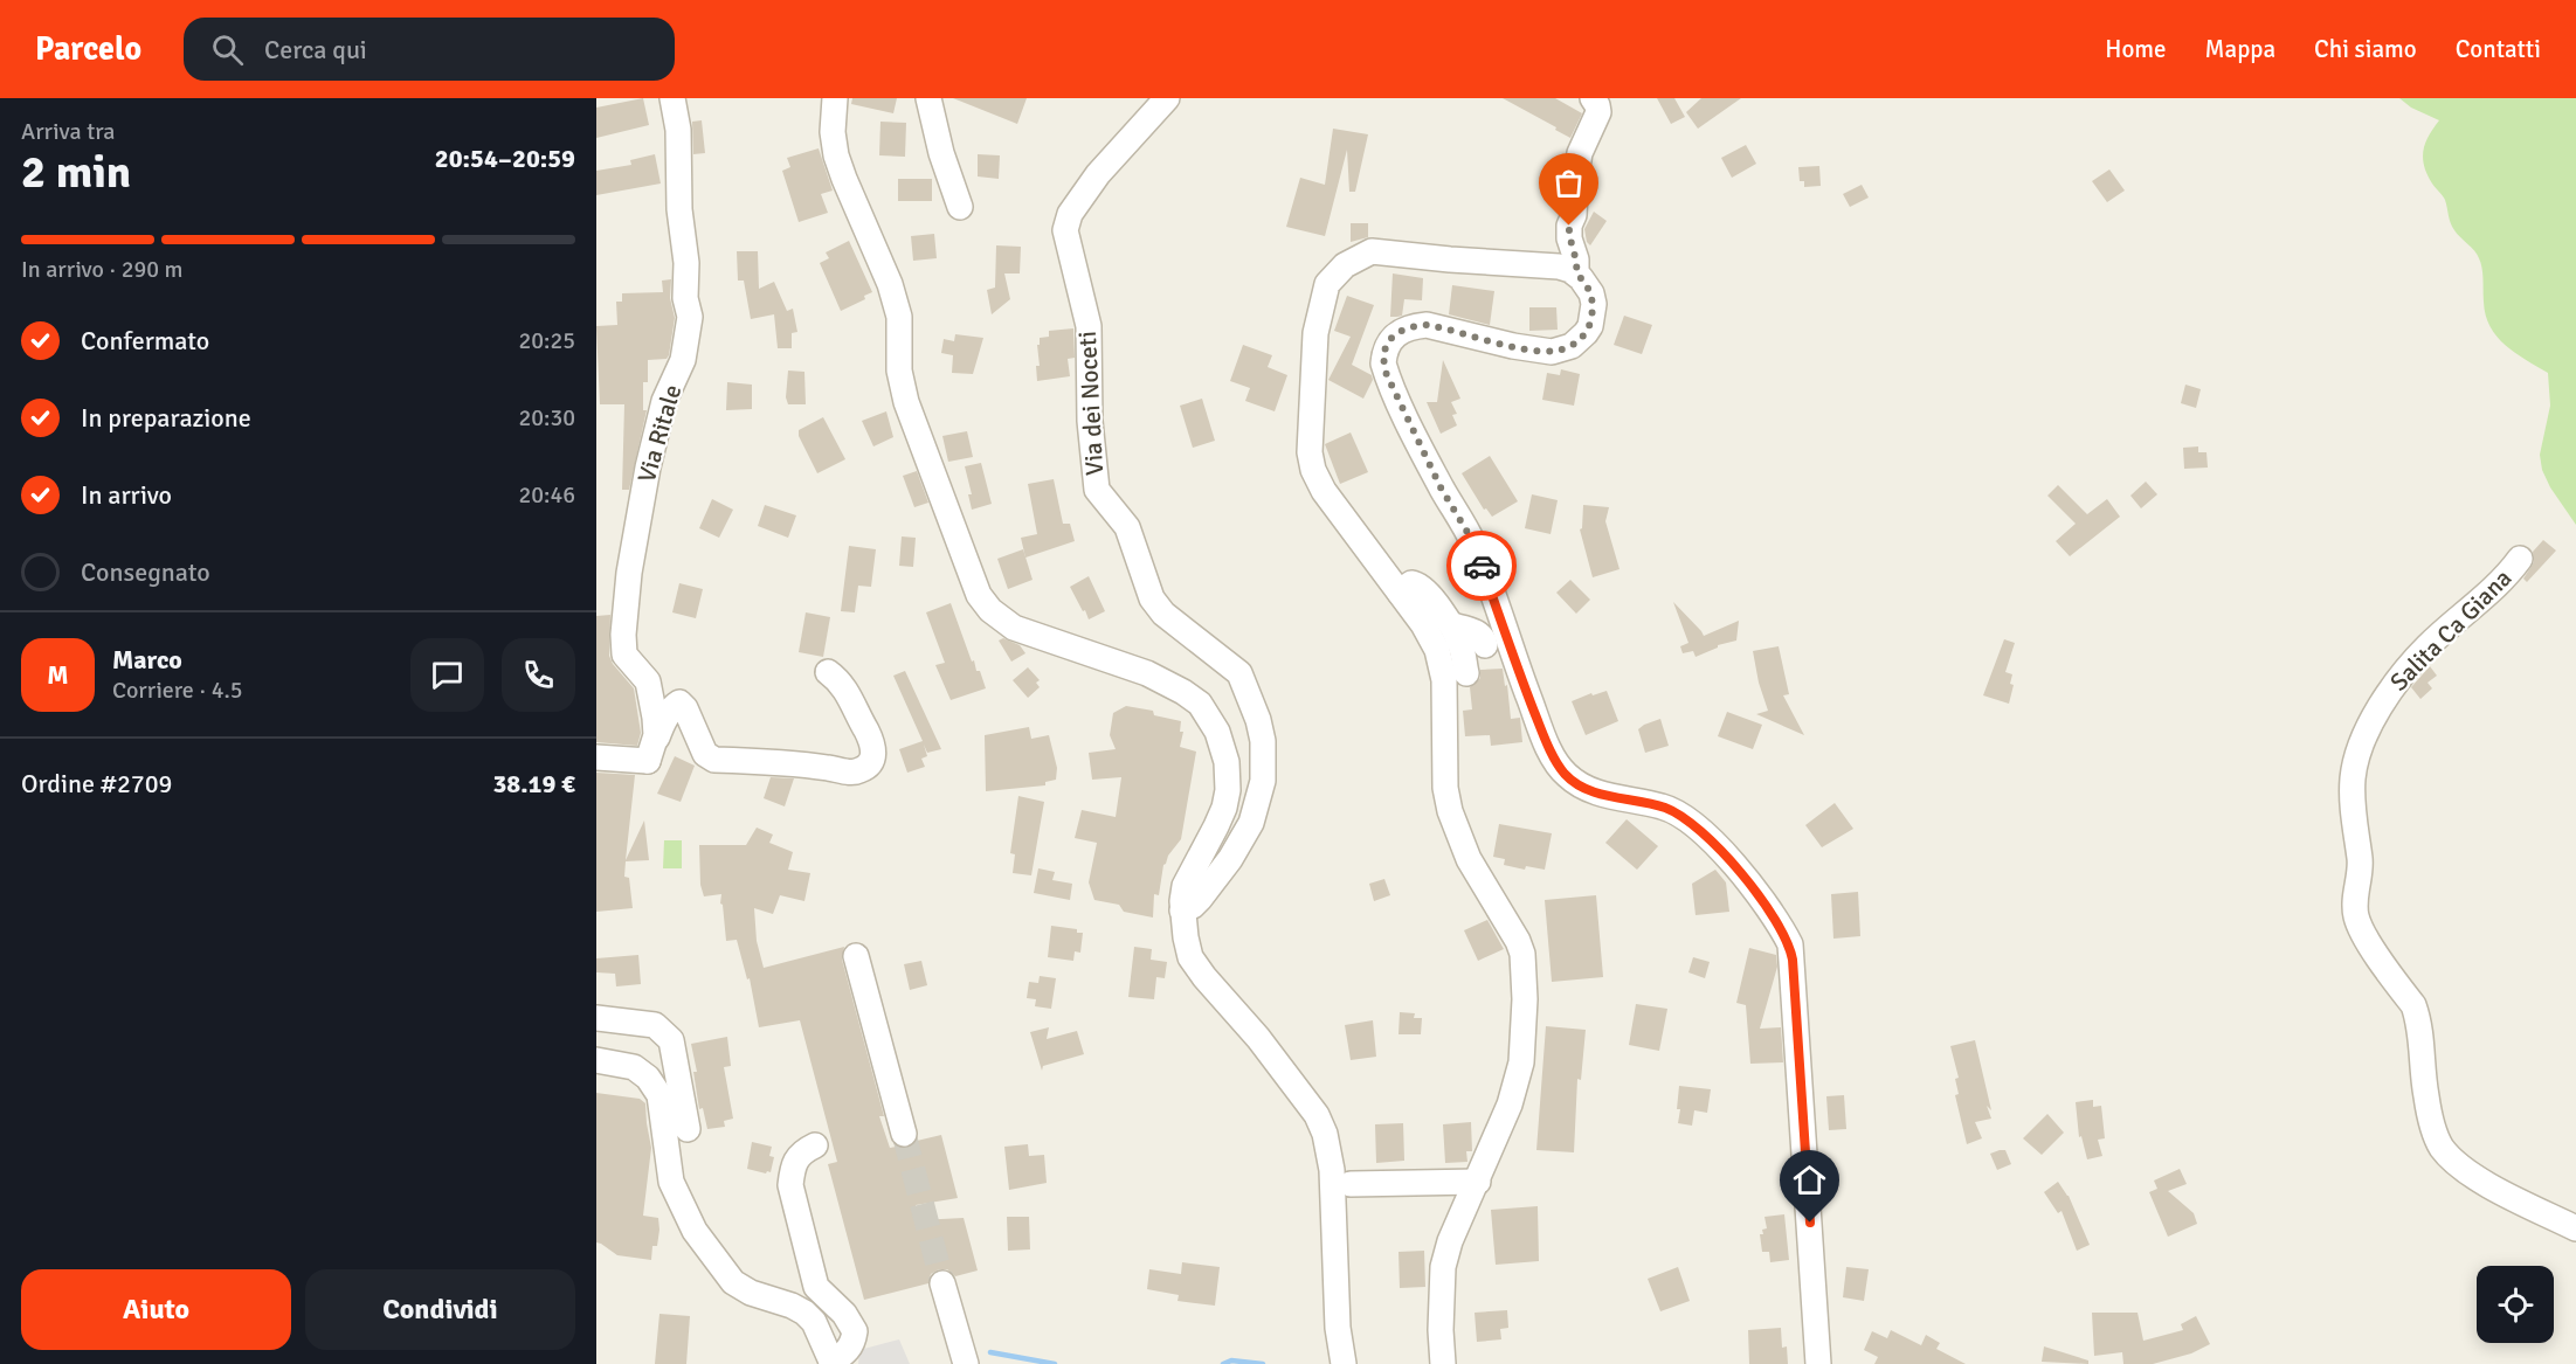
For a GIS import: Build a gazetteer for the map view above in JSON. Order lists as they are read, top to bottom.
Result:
{
  "streets": {
    "street": ["Via dei Noceti", "Via Ritale", "Salita Ca Giana"]
  },
  "page": {
    "header": "Parcelo",
    "search": "Cerca qui",
    "nav": [
      "Home",
      "Mappa",
      "Chi siamo",
      "Contatti"
    ],
    "heading": ["2 min", "Arriva tra", "20:54–20:59"],
    "panel": [
      "Marco",
      "Corriere · 4.5",
      "Ordine #2709",
      "38.19 €"
    ],
    "bar": "In arrivo · 290 m",
    "list": [
      ["Confermato", "20:25"],
      ["In preparazione", "20:30"],
      ["In arrivo", "20:46"],
      "Consegnato"
    ],
    "round": "M",
    "buttons": ["Aiuto", "Condividi"]
  }
}
